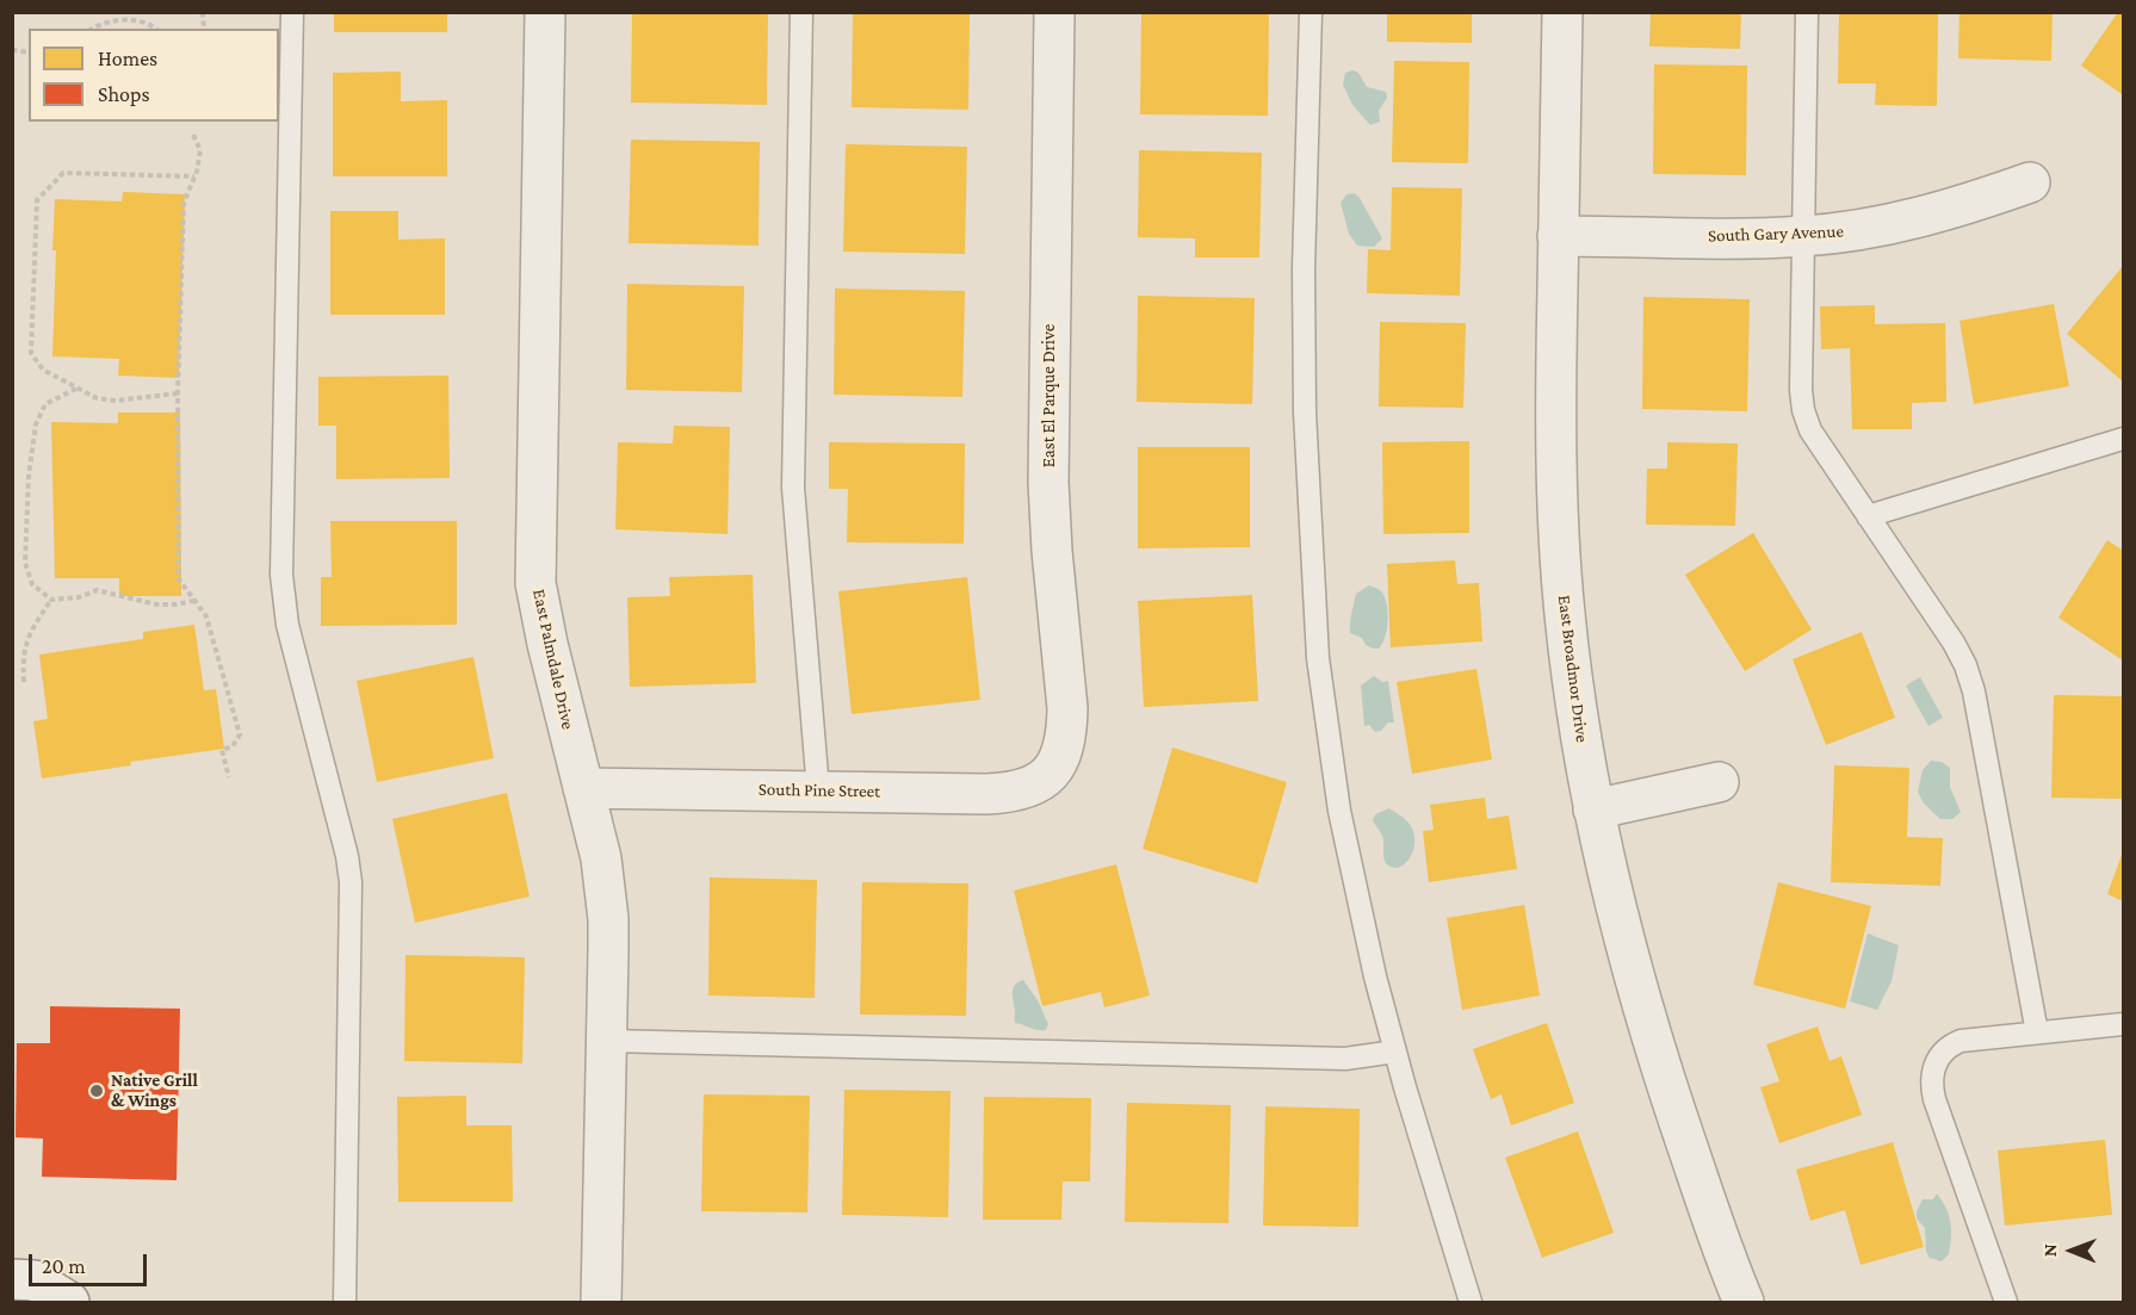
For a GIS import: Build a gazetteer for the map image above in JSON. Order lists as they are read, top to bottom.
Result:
{
  "streets": {
    "street": [
      "South Gary Avenue",
      "East El Parque Drive",
      "East Palmdale Drive",
      "East Broadmor Drive",
      "South Pine Street"
    ]
  },
  "crossings": [
    ["South Gary Avenue", "East Broadmor Drive"],
    ["East El Parque Drive", "South Pine Street"],
    ["East Palmdale Drive", "South Pine Street"]
  ],
  "places": ["Native Grill & Wings"],
  "legend": ["Homes", "Shops"],
  "scale_bar": "20 m",
  "north": "left"
}
